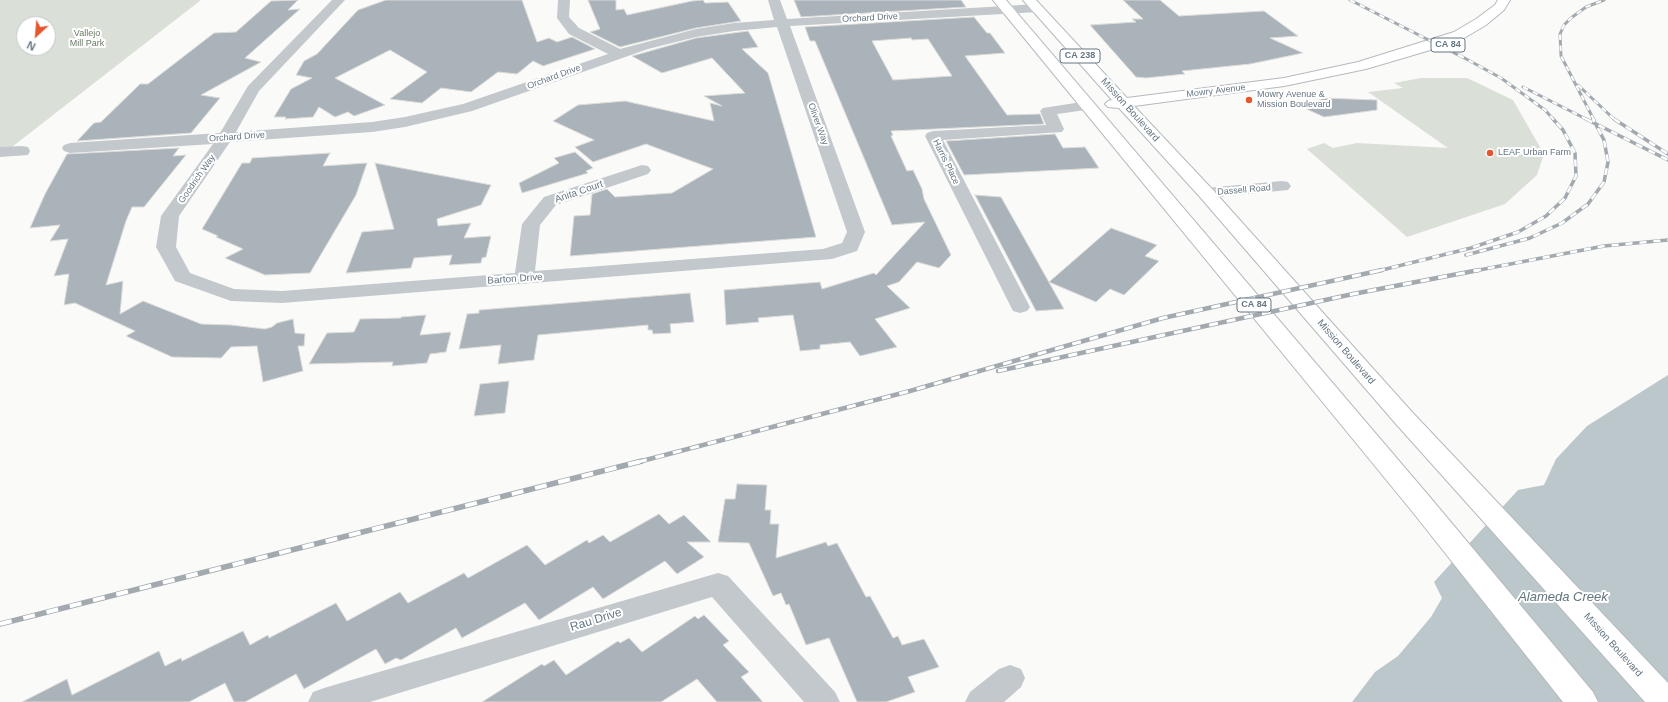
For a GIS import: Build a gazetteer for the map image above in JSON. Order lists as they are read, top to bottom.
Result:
{
  "streets": {
    "main road": [
      "CA 84",
      "CA 238",
      "Mowry Avenue",
      "Mission Boulevard"
    ],
    "street": [
      "Orchard Drive",
      "Oliver Way",
      "Harris Place",
      "Goodrich Way",
      "Dassell Road",
      "Anita Court",
      "Barton Drive",
      "Rau Drive"
    ]
  },
  "crossings": [
    ["Orchard Drive", "CA 238"],
    ["Orchard Drive", "Mission Boulevard"],
    ["Orchard Drive", "Oliver Way"],
    ["Orchard Drive", "Goodrich Way"],
    ["CA 84", "CA 238"],
    ["CA 84", "Mowry Avenue"],
    ["CA 84", "Harris Place"],
    ["CA 238", "Mowry Avenue"],
    ["CA 238", "Harris Place"],
    ["Mowry Avenue", "Mission Boulevard"],
    ["Mowry Avenue", "Harris Place"],
    ["Mission Boulevard", "Dassell Road"],
    ["Oliver Way", "Barton Drive"],
    ["Goodrich Way", "Barton Drive"],
    ["Anita Court", "Barton Drive"]
  ],
  "water": ["Alameda Creek"],
  "parks": ["Vallejo Mill Park"],
  "places": ["Mowry Avenue & Mission Boulevard", "LEAF Urban Farm"],
  "north": "bottom left"
}
